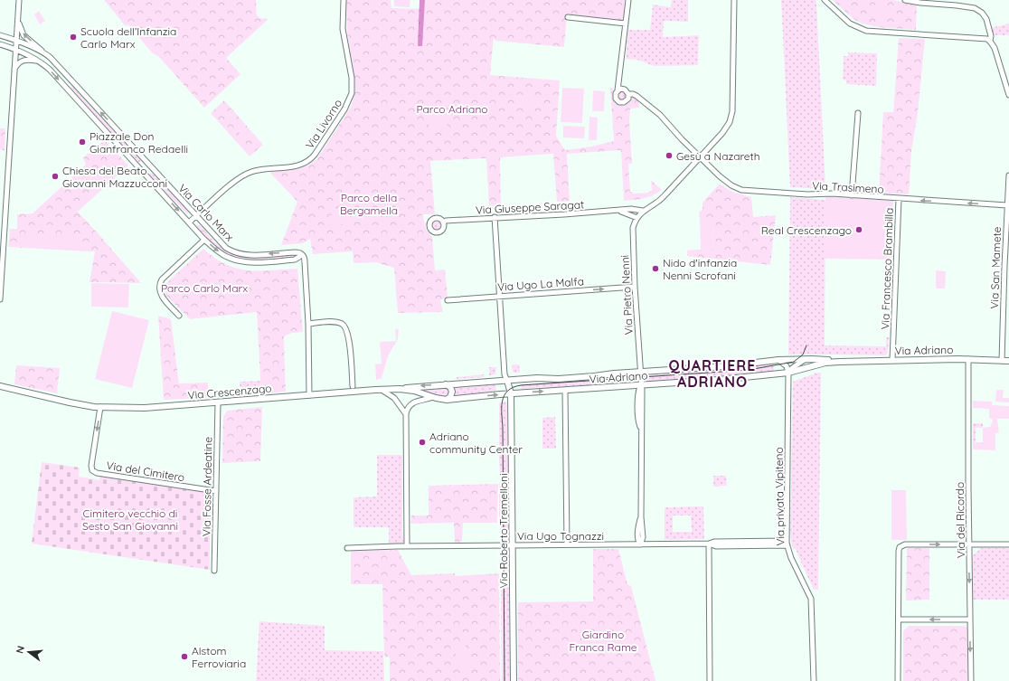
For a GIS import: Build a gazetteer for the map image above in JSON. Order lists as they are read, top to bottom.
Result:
{
  "streets": {
    "street": [
      "Via Livorno",
      "Via Trasimeno",
      "Via Giuseppe Saragat",
      "Via Carlo Marx",
      "Via San Mamete",
      "Via Francesco Brambilla",
      "Via Ugo La Malfa",
      "Via Pietro Nenni",
      "Via Adriano",
      "Via Crescenzago",
      "Via del Cimitero",
      "Via Fosse Ardeatine",
      "Via privata Vipiteno",
      "Via del Ricordo",
      "Via Roberto Tremelloni",
      "Via Ugo Tognazzi"
    ]
  },
  "crossings": [
    ["Via Livorno", "Via Carlo Marx"],
    ["Via Trasimeno", "Via San Mamete"],
    ["Via Trasimeno", "Via Francesco Brambilla"],
    ["Via Giuseppe Saragat", "Via Pietro Nenni"],
    ["Via San Mamete", "Via Adriano"],
    ["Via Francesco Brambilla", "Via Adriano"],
    ["Via Ugo La Malfa", "Via Pietro Nenni"],
    ["Via Pietro Nenni", "Via Adriano"],
    ["Via Pietro Nenni", "Via Ugo Tognazzi"],
    ["Via Adriano", "Via Crescenzago"],
    ["Via Adriano", "Via privata Vipiteno"],
    ["Via Adriano", "Via del Ricordo"],
    ["Via Adriano", "Via Roberto Tremelloni"],
    ["Via Crescenzago", "Via del Cimitero"],
    ["Via Crescenzago", "Via Fosse Ardeatine"],
    ["Via del Cimitero", "Via Fosse Ardeatine"],
    ["Via privata Vipiteno", "Via Ugo Tognazzi"],
    ["Via Roberto Tremelloni", "Via Ugo Tognazzi"]
  ],
  "one_way": ["Via Ugo La Malfa", "Via del Ricordo"],
  "districts": ["QUARTIERE ADRIANO"],
  "parks": [
    "Parco Adriano",
    "Parco della Bergamella",
    "Parco Carlo Marx",
    "Cimitero vecchio di Sesto San Giovanni",
    "Giardino Franca Rame"
  ],
  "places": [
    "Scuola dell’Infanzia Carlo Marx",
    "Piazzale Don Gianfranco Redaelli",
    "Gesù a Nazareth",
    "Chiesa del Beato Giovanni Mazzucconi",
    "Real Crescenzago",
    "Nido d'infanzia Nenni Scrofani",
    "Adriano community Center",
    "Alstom Ferroviaria"
  ],
  "north": "left"
}
